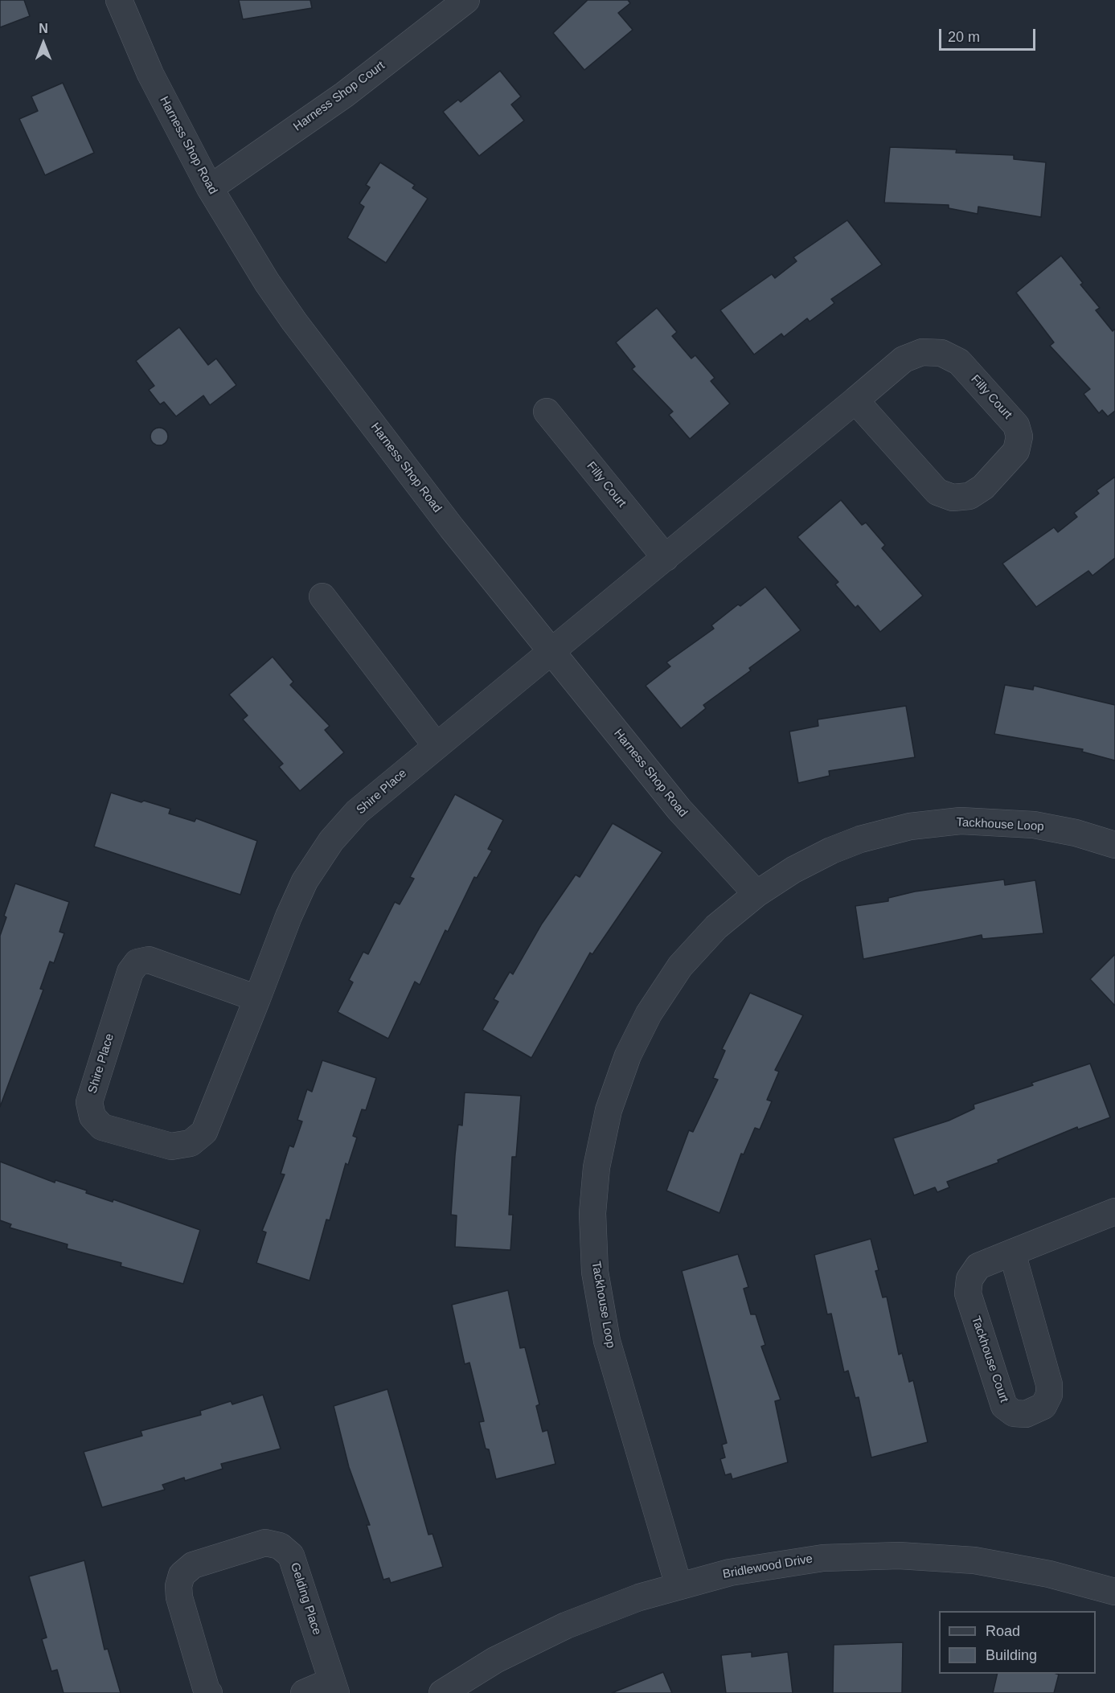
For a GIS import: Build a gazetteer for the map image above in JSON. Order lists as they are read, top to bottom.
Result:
{
  "streets": {
    "street": [
      "Harness Shop Court",
      "Harness Shop Road",
      "Filly Court",
      "Shire Place",
      "Tackhouse Loop",
      "Tackhouse Court",
      "Bridlewood Drive",
      "Gelding Place"
    ]
  },
  "crossings": [
    ["Harness Shop Court", "Harness Shop Road"],
    ["Harness Shop Road", "Filly Court"],
    ["Harness Shop Road", "Shire Place"],
    ["Harness Shop Road", "Tackhouse Loop"],
    ["Filly Court", "Shire Place"],
    ["Tackhouse Loop", "Bridlewood Drive"]
  ],
  "legend": ["Road", "Building"],
  "scale_bar": "20 m",
  "north": "top"
}
